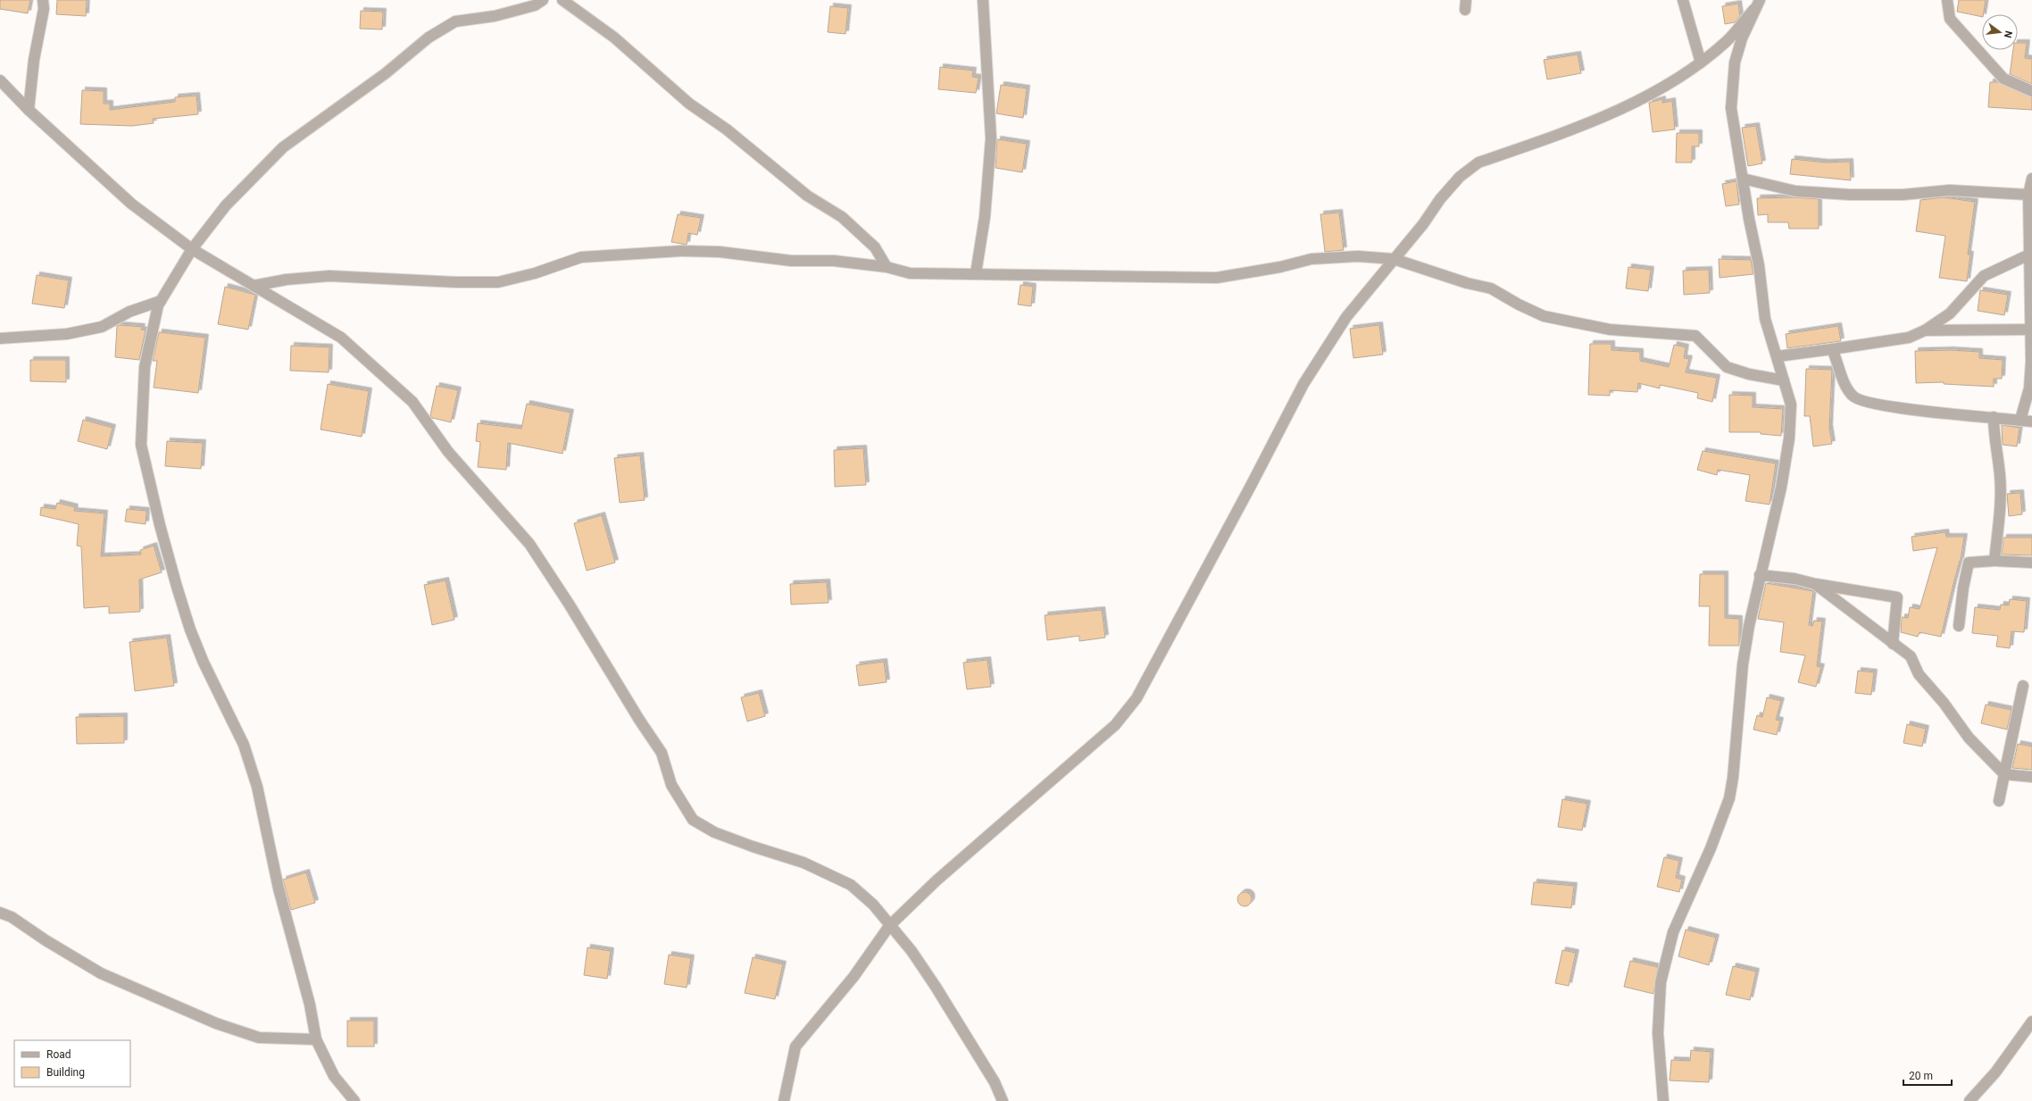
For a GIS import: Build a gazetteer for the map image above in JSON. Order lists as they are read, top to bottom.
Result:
{
  "legend": ["Road", "Building"],
  "scale_bar": "20 m",
  "north": "right"
}
